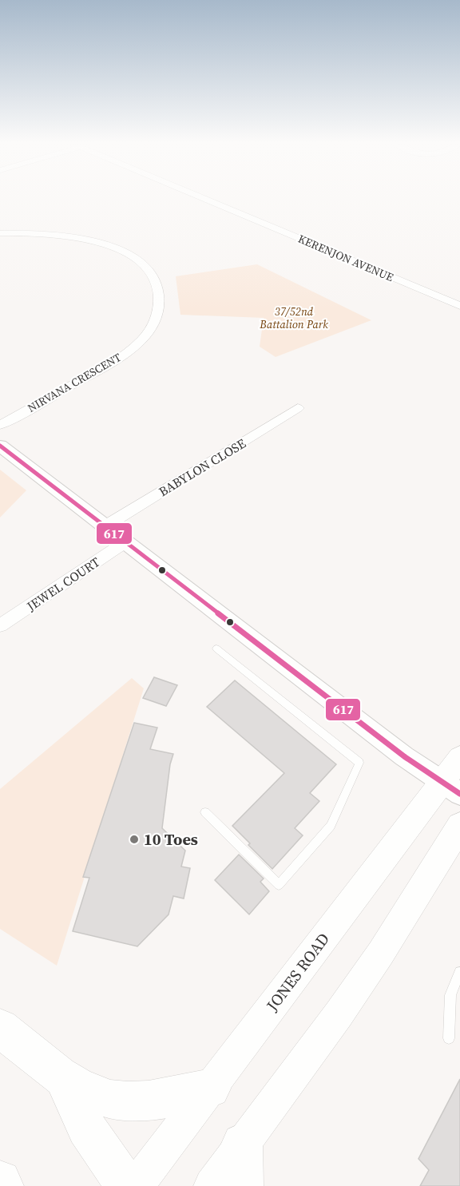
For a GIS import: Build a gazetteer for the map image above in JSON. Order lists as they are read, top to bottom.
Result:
{
  "streets": {
    "main road": ["JONES ROAD"],
    "street": [
      "KERENJON AVENUE",
      "NIRVANA CRESCENT",
      "BABYLON CLOSE",
      "JEWEL COURT"
    ]
  },
  "parks": ["37/52nd Battalion Park"],
  "places": ["10 Toes"],
  "lines": ["transit line 617"]
}
